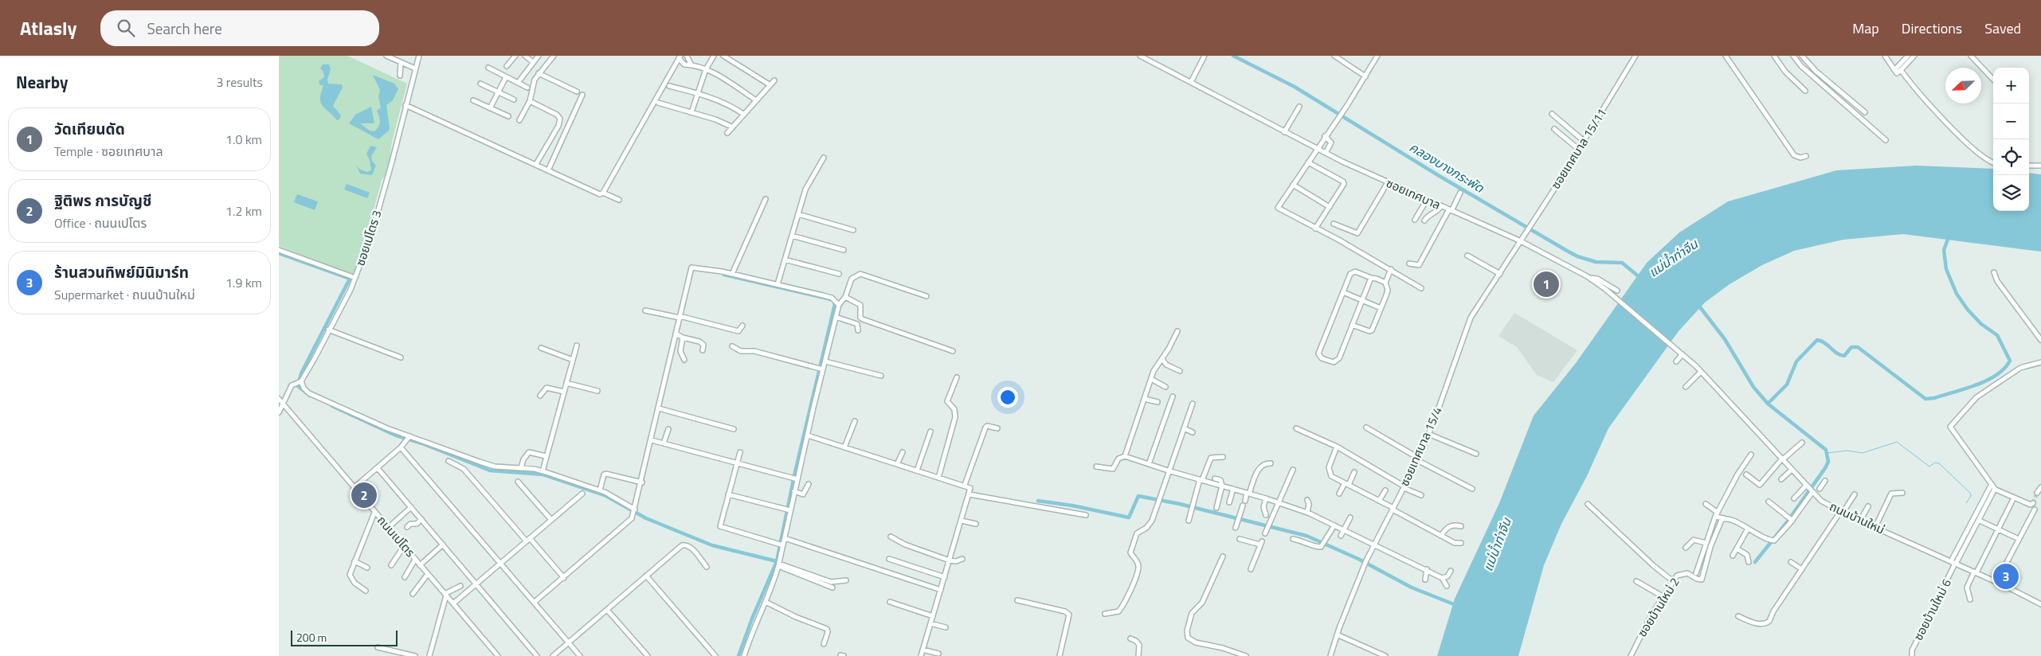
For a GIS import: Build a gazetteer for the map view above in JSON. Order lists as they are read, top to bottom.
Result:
{
  "streets": {
    "street": [
      "ซอยเทศบาล 15/11",
      "ซอยเทศบาล",
      "ซอยเปโตร 3",
      "ซอยเทศบาล 15/4",
      "ถนนบ้านใหม่",
      "ถนนเปโตร",
      "ซอยบ้านใหม่ 2",
      "ซอยบ้านใหม่ 6"
    ]
  },
  "crossings": [
    ["ซอยเทศบาล 15/11", "ซอยเทศบาล"],
    ["ซอยเทศบาล 15/11", "ซอยเทศบาล 15/4"],
    ["ซอยเทศบาล", "ซอยเทศบาล 15/4"],
    ["ซอยเทศบาล", "ถนนบ้านใหม่"],
    ["ถนนบ้านใหม่", "ซอยบ้านใหม่ 6"]
  ],
  "water": ["คลองบางกระพัด", "แม่น้ำท่าจีน"],
  "scale_bar": "200 m",
  "north": "bottom left",
  "page": {
    "header": "Atlasly",
    "search": "Search here",
    "nav": ["Map", "Directions", "Saved"],
    "heading": ["Nearby", "3 results"],
    "map_buttons": ["+", "−"],
    "list": [
      {
        "mark": "1",
        "name": "วัดเทียนดัด",
        "note": "Temple · ซอยเทศบาล",
        "value": "1.0 km"
      },
      {
        "mark": "2",
        "name": "ฐิติพร การบัญชี",
        "note": "Office · ถนนเปโตร",
        "value": "1.2 km"
      },
      {
        "mark": "3",
        "name": "ร้านสวนทิพย์มินิมาร์ท",
        "note": "Supermarket · ถนนบ้านใหม่",
        "value": "1.9 km"
      }
    ],
    "pins": ["1", "2", "3"],
    "scale": "200 m"
  }
}
